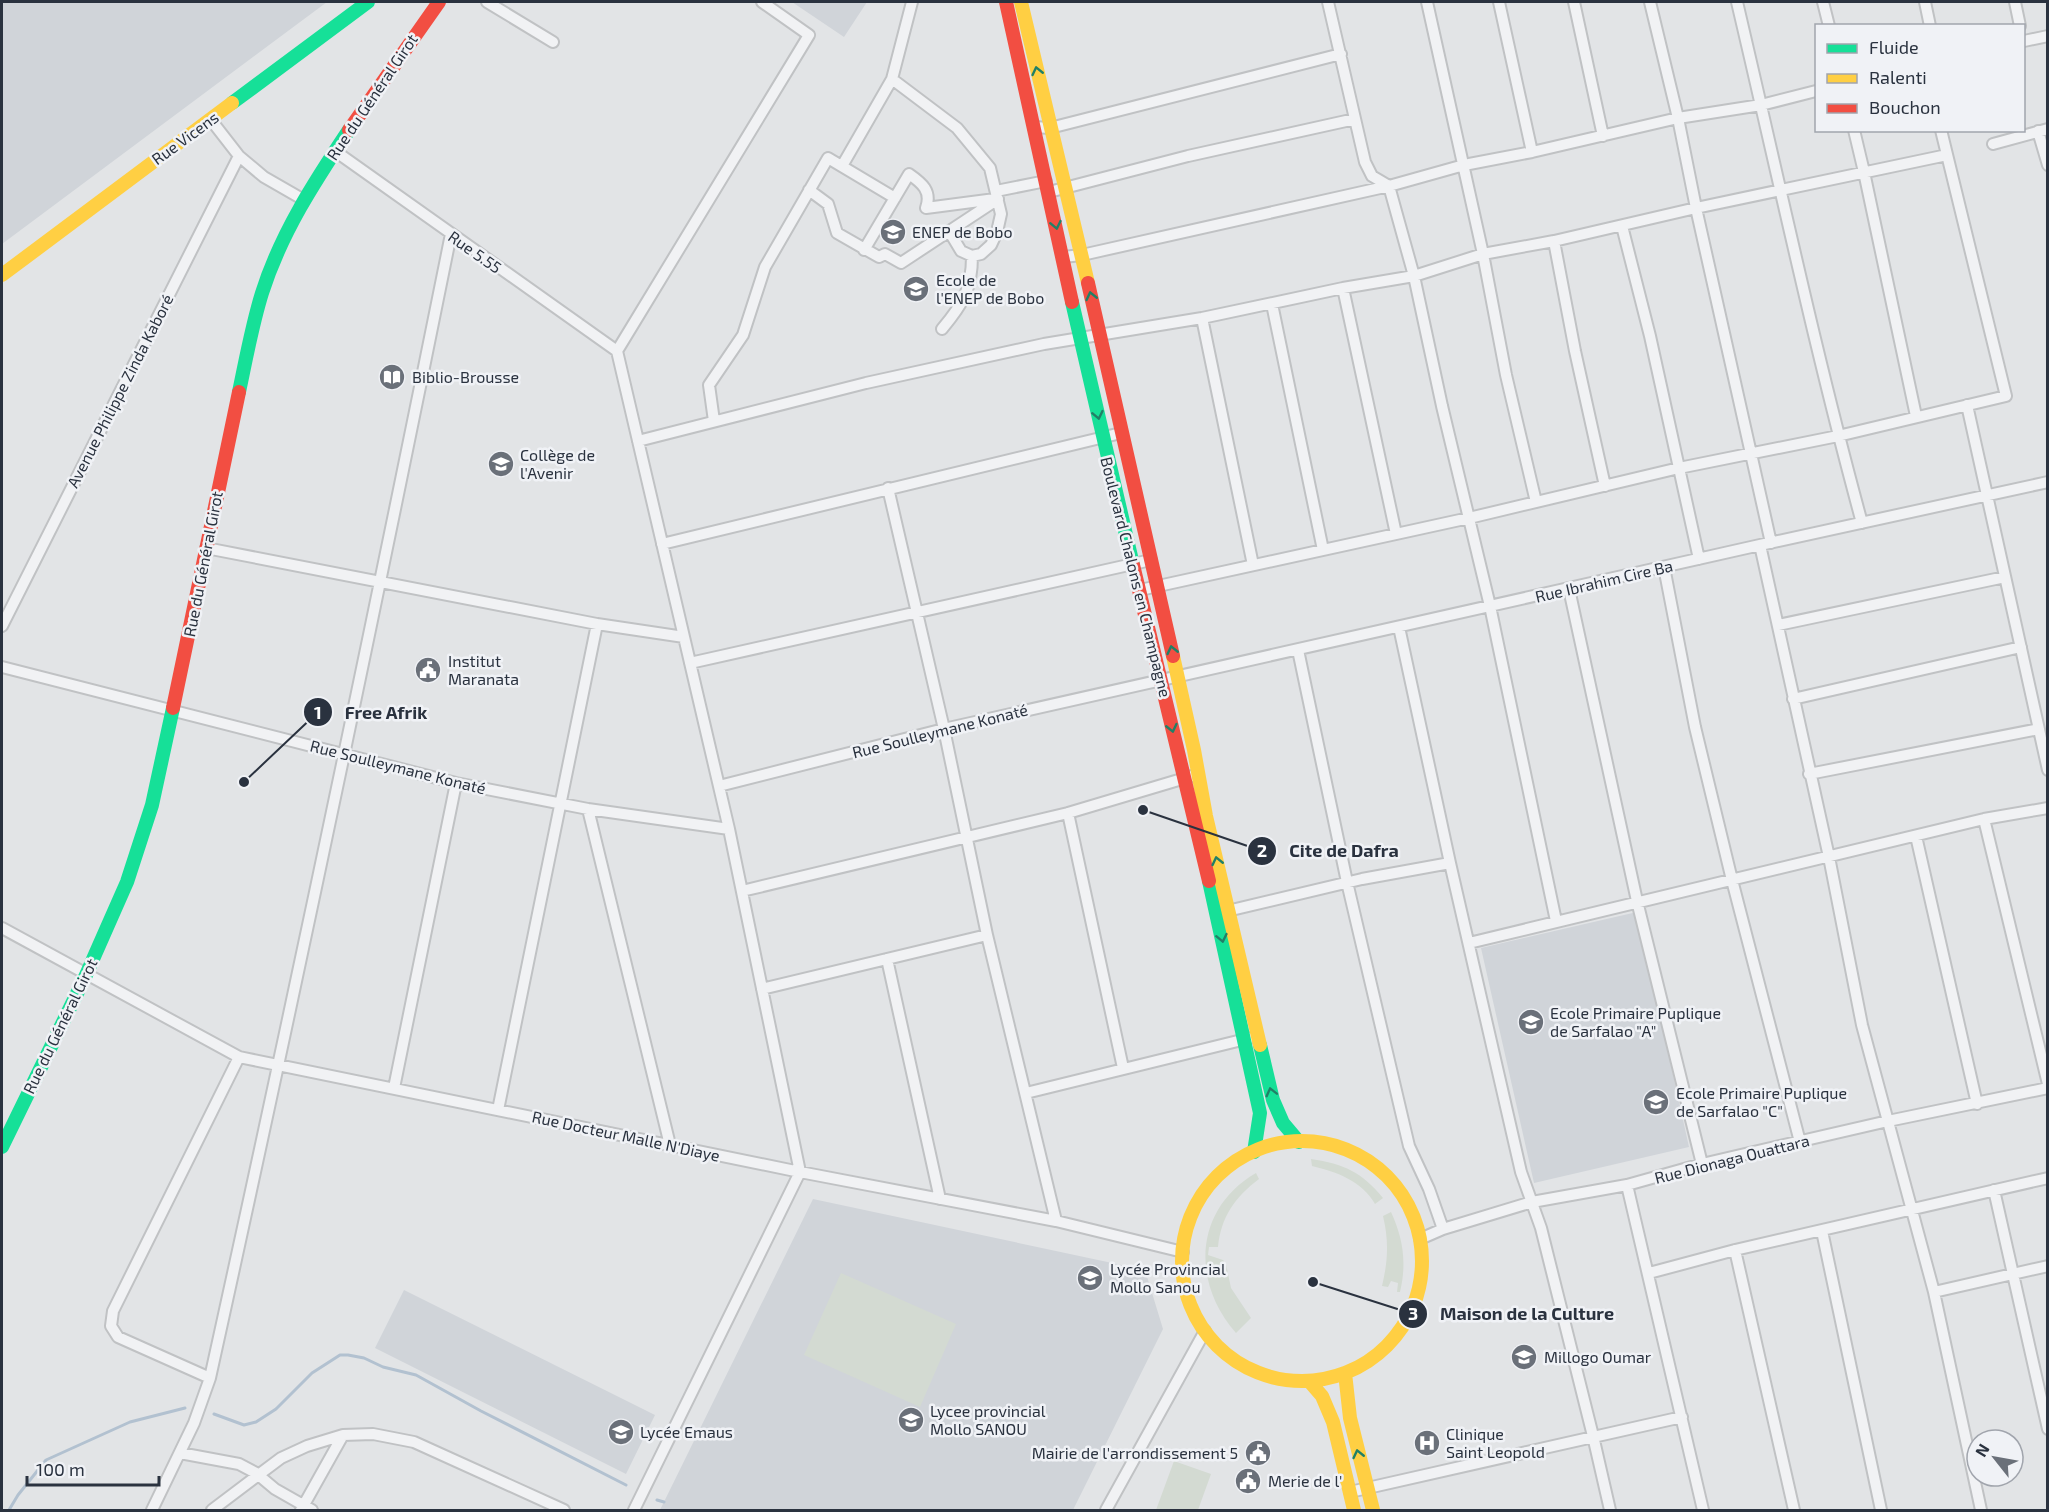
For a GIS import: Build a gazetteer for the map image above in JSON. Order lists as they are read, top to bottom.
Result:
{
  "streets": {
    "main road": ["Rue du Général Girot", "Rue Vicens", "Boulevard Chalons en Champagne"],
    "street": [
      "Rue 5.55",
      "Avenue Philippe Zinda Kaboré",
      "Rue Ibrahim Cire Ba",
      "Rue Soulleymane Konaté",
      "Rue Docteur Malle N'Diaye",
      "Rue Dionaga Ouattara"
    ]
  },
  "crossings": [
    ["Rue du Général Girot", "Rue 5.55"],
    ["Rue du Général Girot", "Rue Soulleymane Konaté"],
    ["Rue du Général Girot", "Rue Docteur Malle N'Diaye"],
    ["Boulevard Chalons en Champagne", "Rue Ibrahim Cire Ba"],
    ["Boulevard Chalons en Champagne", "Rue Soulleymane Konaté"],
    ["Rue Ibrahim Cire Ba", "Rue Soulleymane Konaté"]
  ],
  "places": {
    "school or university": [
      "ENEP de Bobo",
      "Ecole de l'ENEP de Bobo",
      "Collège de l'Avenir",
      "Ecole Primaire Puplique de Sarfalao \"A\"",
      "Ecole Primaire Puplique de Sarfalao \"C\"",
      "Lycée Provincial Mollo Sanou",
      "Millogo Oumar",
      "Lycee provincial Mollo SANOU",
      "Lycée Emaus"
    ],
    "library": ["Biblio-Brousse"],
    "public building": ["Institut Maranata", "Mairie de l'arrondissement 5", "Merie de l'"],
    "other": ["Free Afrik", "Cite de Dafra", "Maison de la Culture"],
    "hospital": ["Clinique Saint Leopold"]
  },
  "legend": ["Fluide", "Ralenti", "Bouchon"],
  "scale_bar": "100 m",
  "north": "top left"
}
